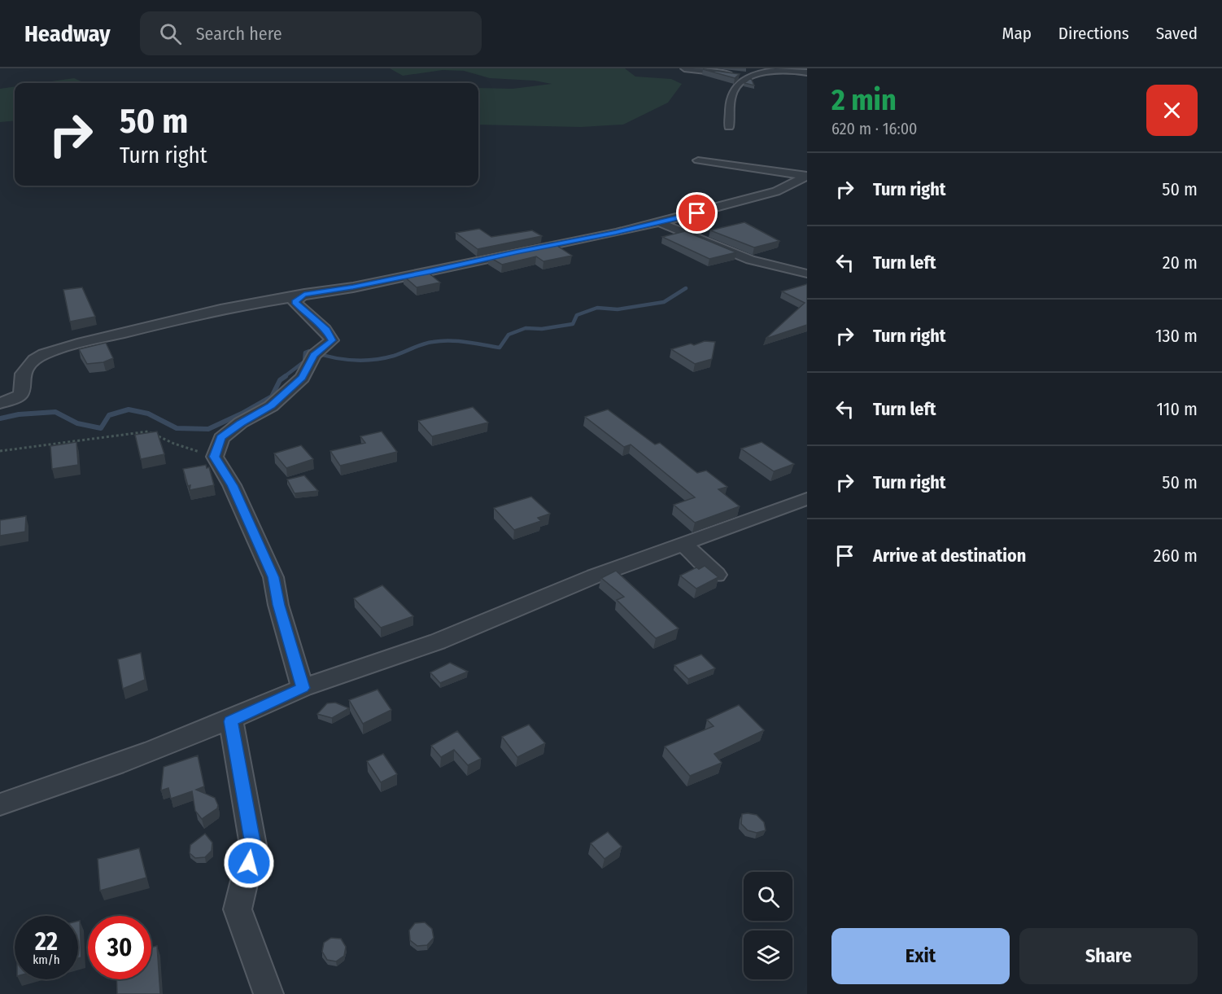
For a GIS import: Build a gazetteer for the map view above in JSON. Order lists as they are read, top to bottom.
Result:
{
  "page": {
    "header": "Headway",
    "search": "Search here",
    "nav": ["Map", "Directions", "Saved"],
    "heading": ["2 min", "620 m · 16:00"],
    "turn": ["50 m", "Turn right"],
    "list": [
      {
        "name": "Turn right",
        "value": "50 m"
      },
      {
        "name": "Turn left",
        "value": "20 m"
      },
      {
        "name": "Turn right",
        "value": "130 m"
      },
      {
        "name": "Turn left",
        "value": "110 m"
      },
      {
        "name": "Turn right",
        "value": "50 m"
      },
      {
        "name": "Arrive at destination",
        "value": "260 m"
      }
    ],
    "speed": "22 km/h",
    "limit": "30",
    "buttons": ["Exit", "Share"]
  }
}
